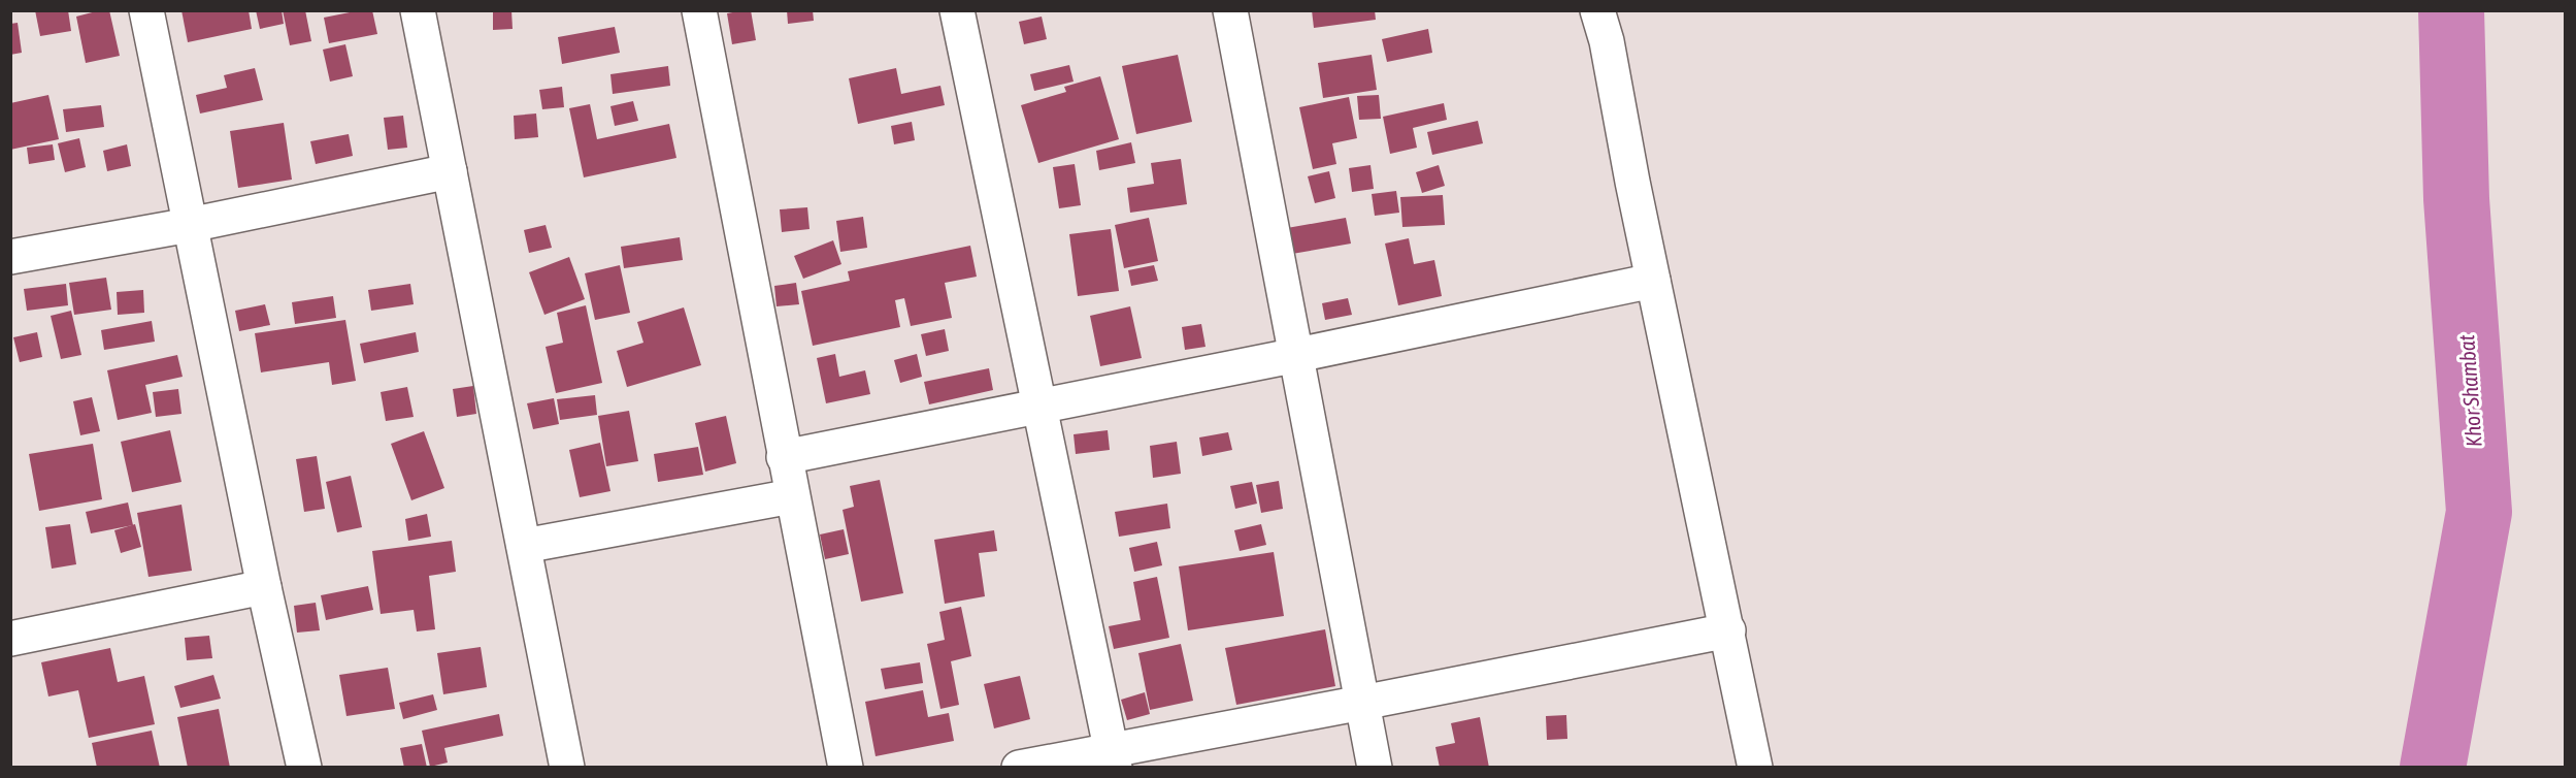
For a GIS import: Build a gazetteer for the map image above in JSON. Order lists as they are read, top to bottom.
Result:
{
  "water": ["Khor Shambat"]
}
